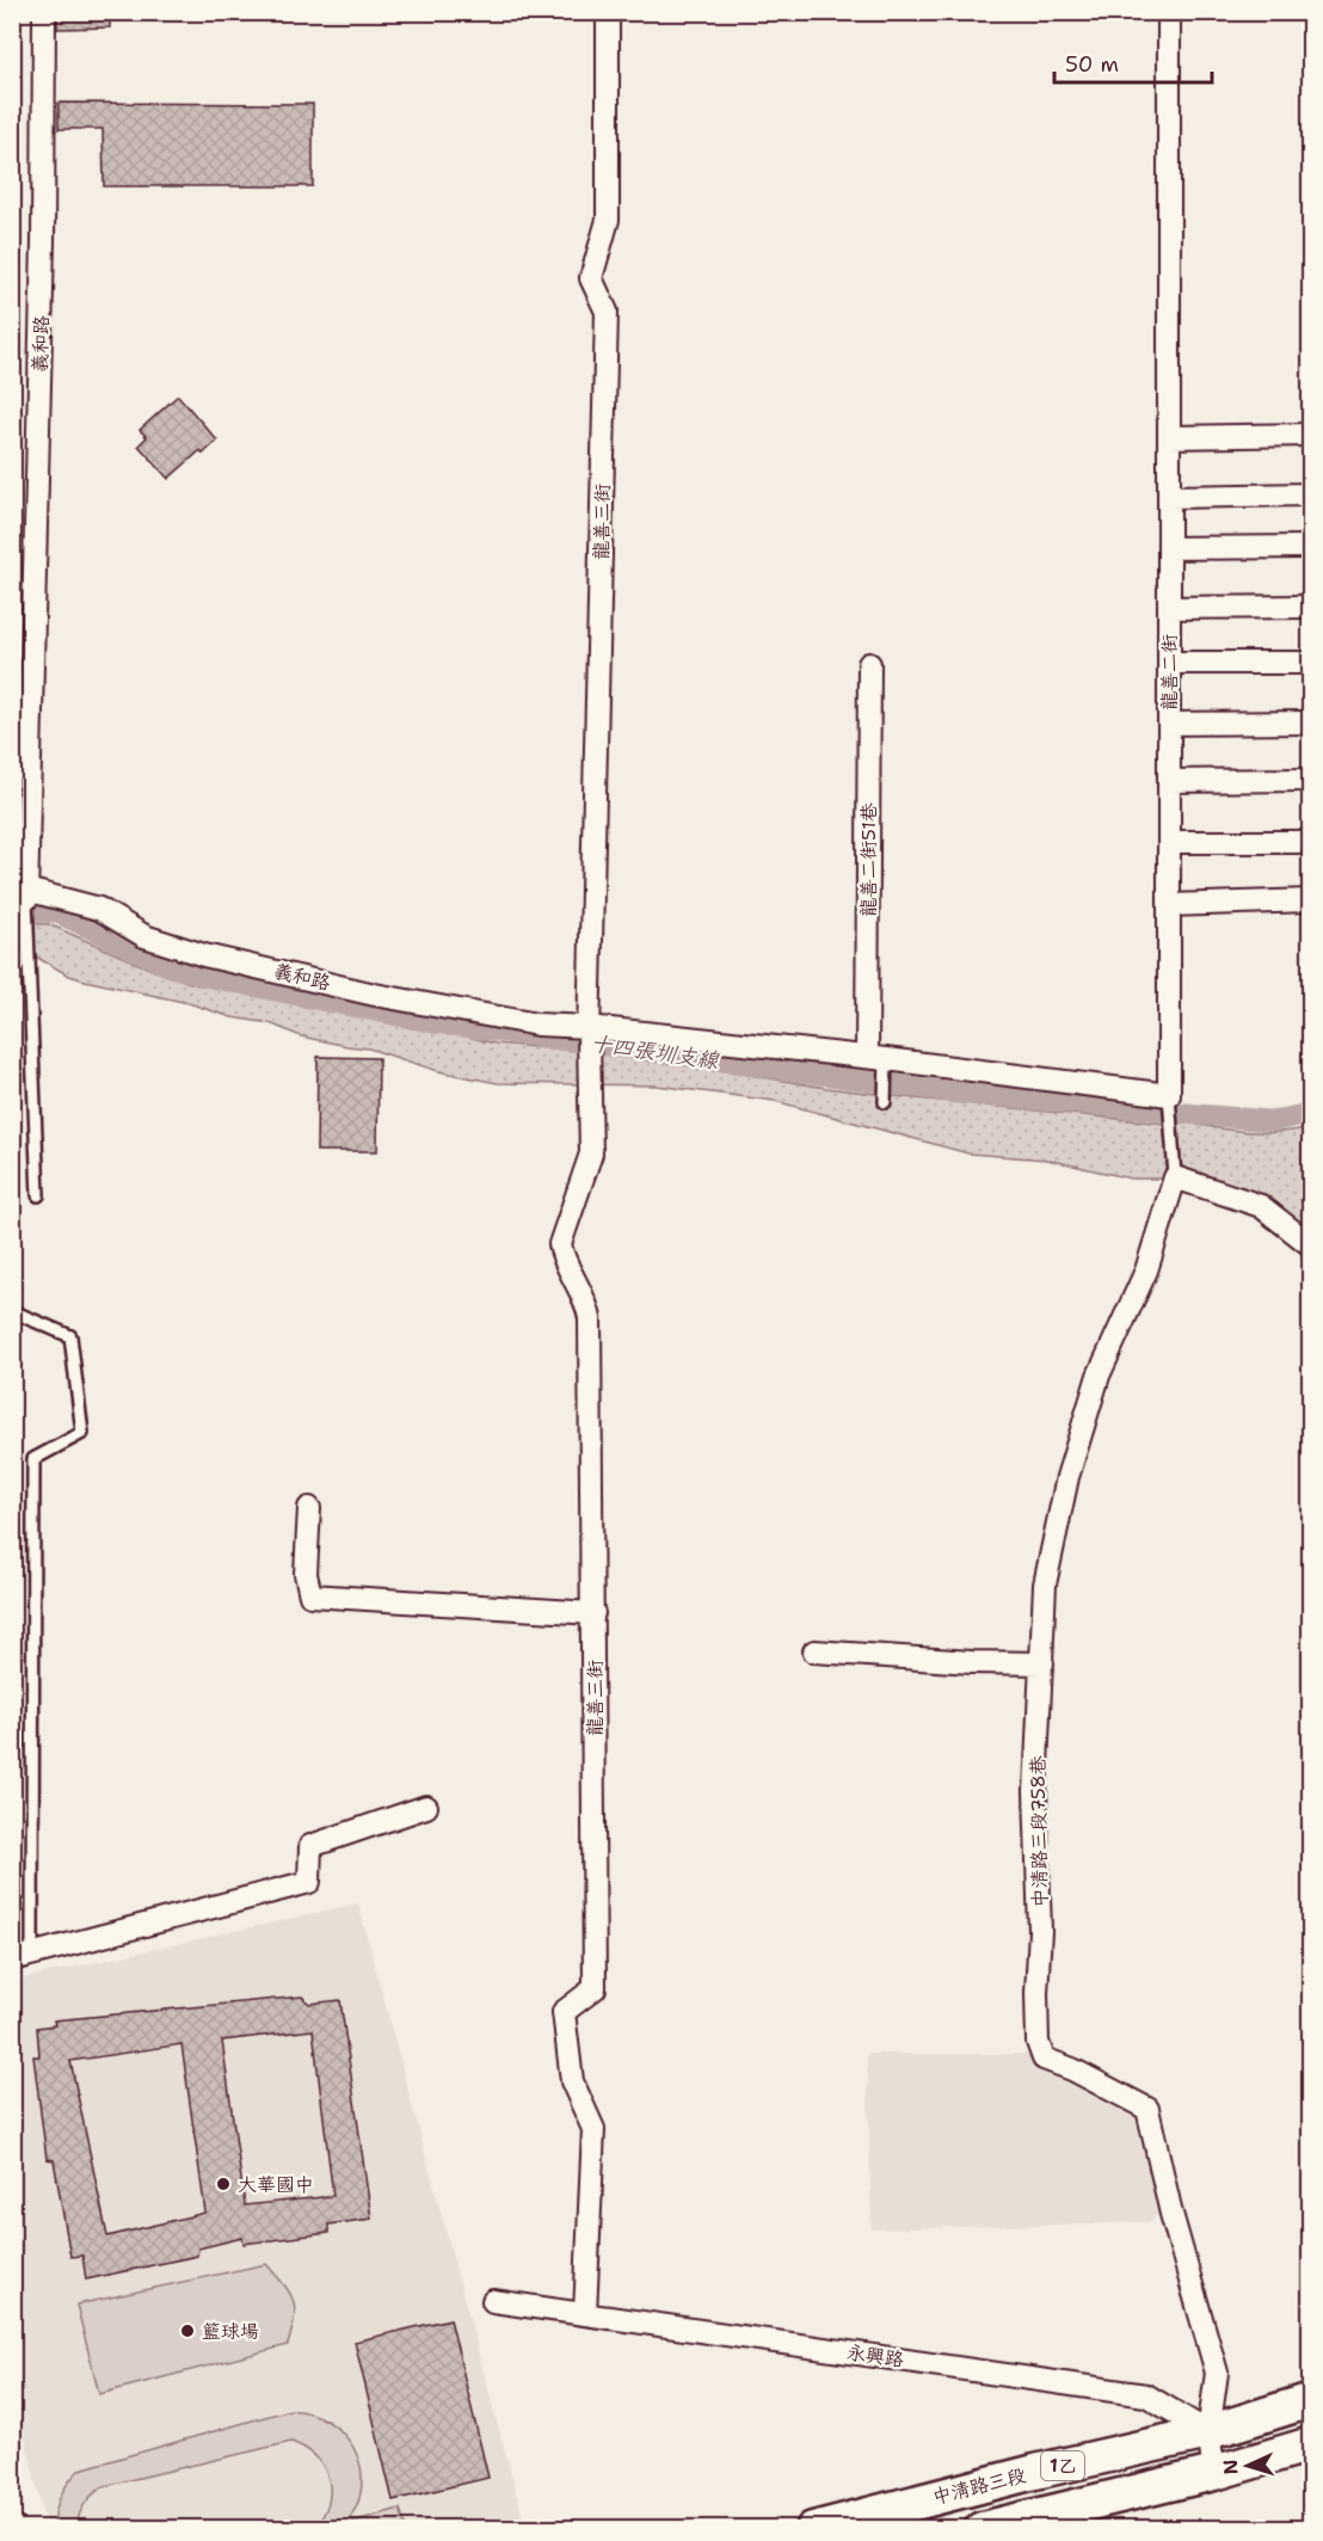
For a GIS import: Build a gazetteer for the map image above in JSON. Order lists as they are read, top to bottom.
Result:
{
  "streets": {
    "main road": ["1乙", "中清路三段"],
    "street": [
      "義和路",
      "龍善三街",
      "龍善二街",
      "龍善二街51巷",
      "中清路三段758巷",
      "永興路"
    ]
  },
  "crossings": [
    ["義和路", "龍善三街"],
    ["龍善三街", "永興路"],
    ["龍善二街", "中清路三段758巷"],
    ["中清路三段758巷", "永興路"],
    ["中清路三段758巷", "中清路三段"],
    ["永興路", "中清路三段"]
  ],
  "water": ["十四張圳支線"],
  "places": ["大華國中", "籃球場"],
  "scale_bar": "50 m",
  "north": "left"
}
